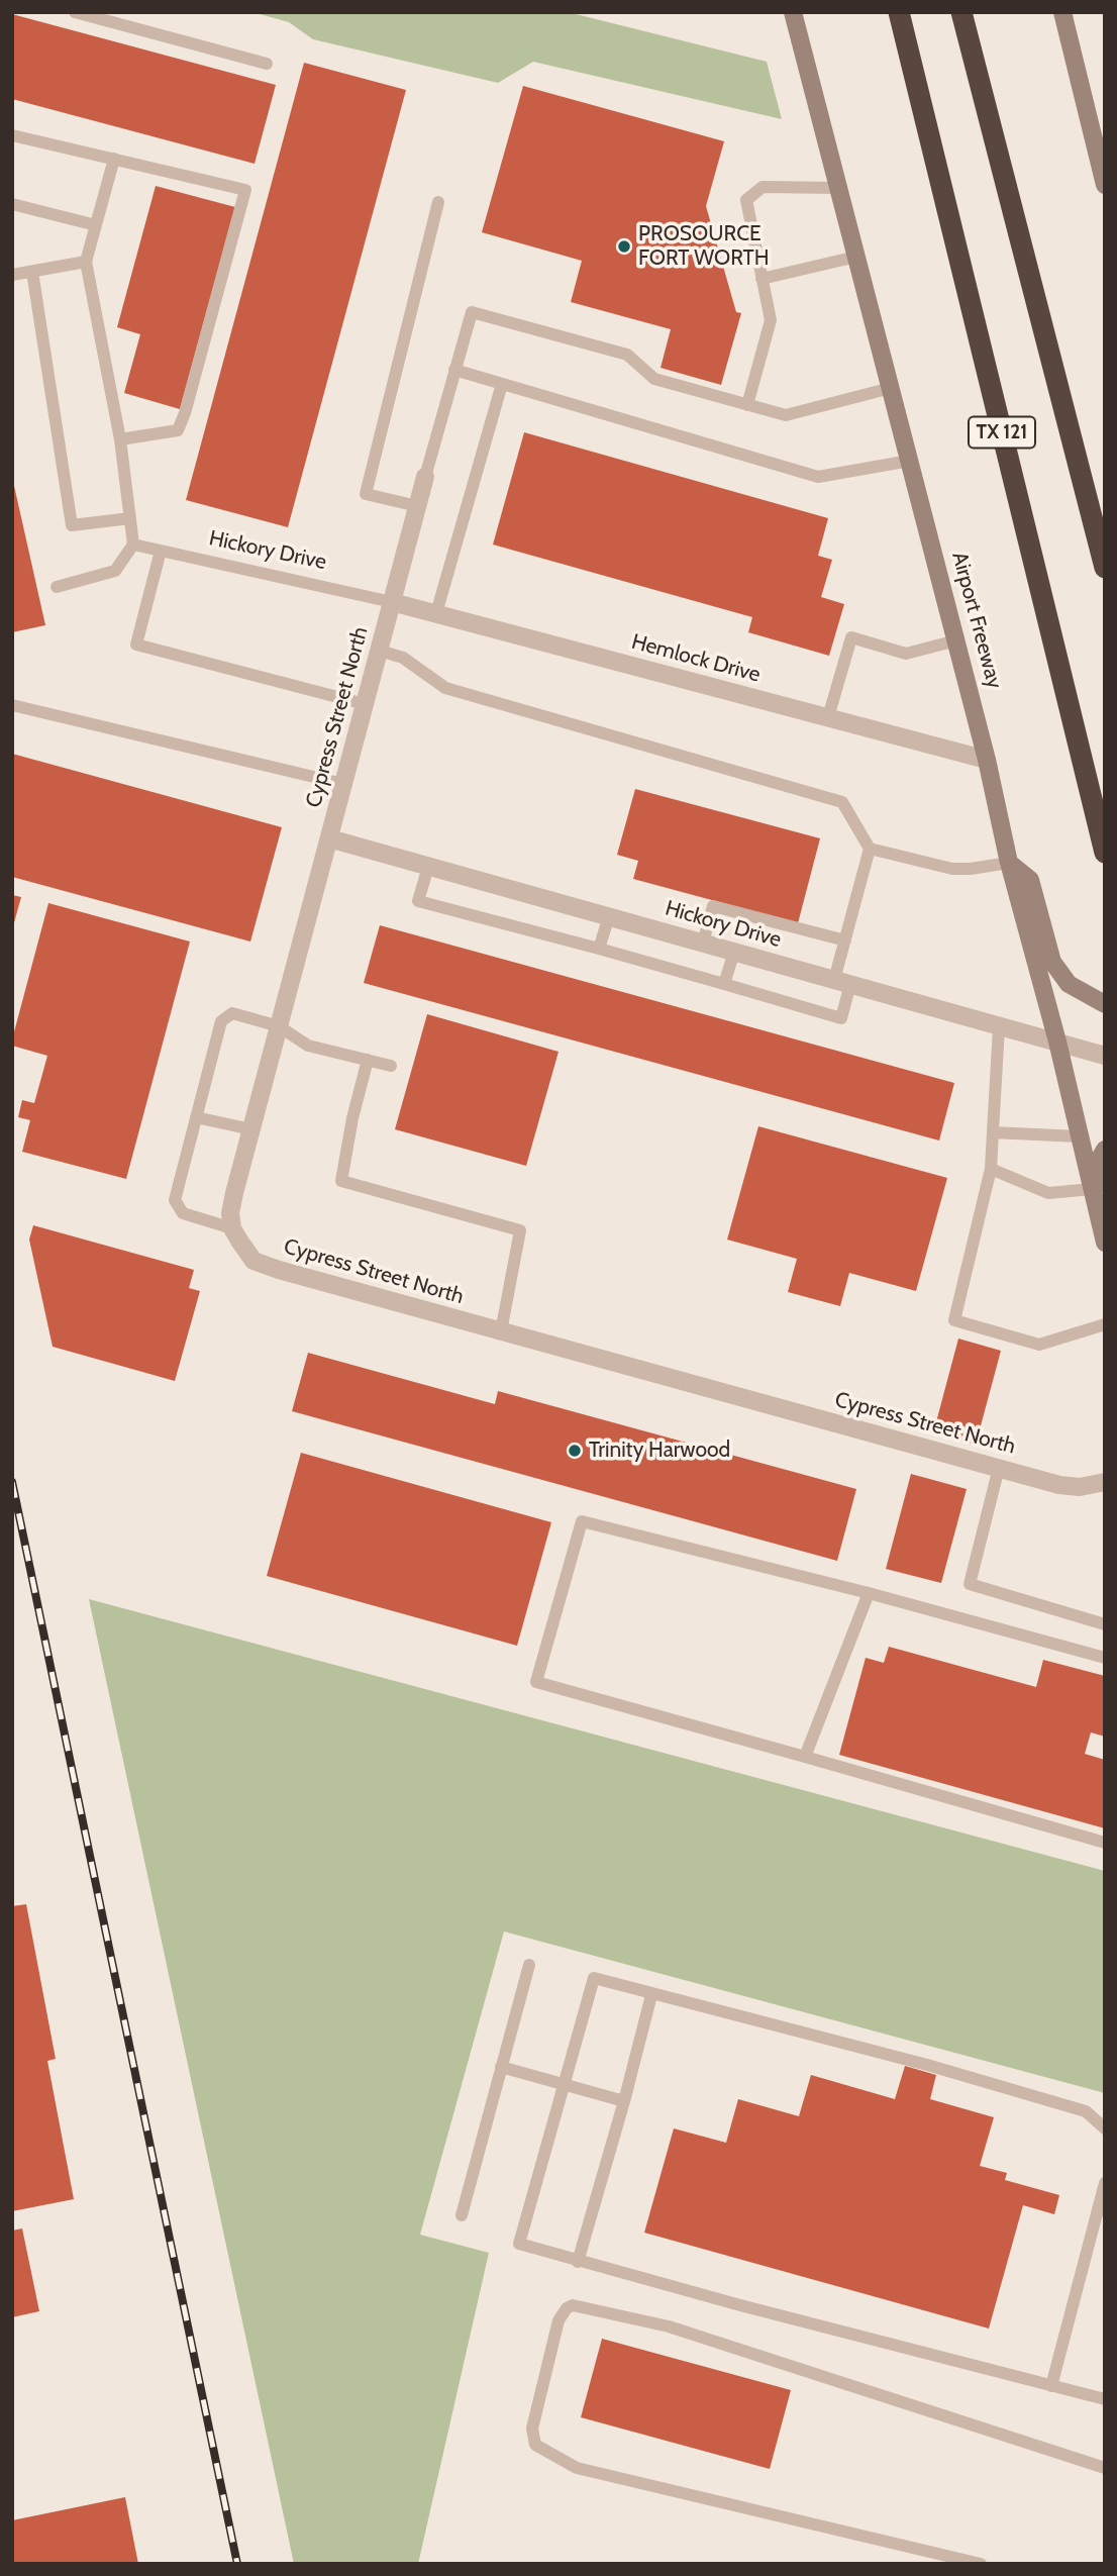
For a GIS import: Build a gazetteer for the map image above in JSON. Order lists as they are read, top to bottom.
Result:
{
  "streets": {
    "highway": ["TX 121"],
    "main road": ["Airport Freeway"],
    "street": ["Hickory Drive", "Hemlock Drive", "Cypress Street North"]
  },
  "crossings": [
    ["Hickory Drive", "Airport Freeway"],
    ["Hickory Drive", "Hemlock Drive"],
    ["Hickory Drive", "Cypress Street North"],
    ["Airport Freeway", "Hemlock Drive"],
    ["Hemlock Drive", "Cypress Street North"]
  ],
  "places": ["PROSOURCE FORT WORTH", "Trinity Harwood"]
}
